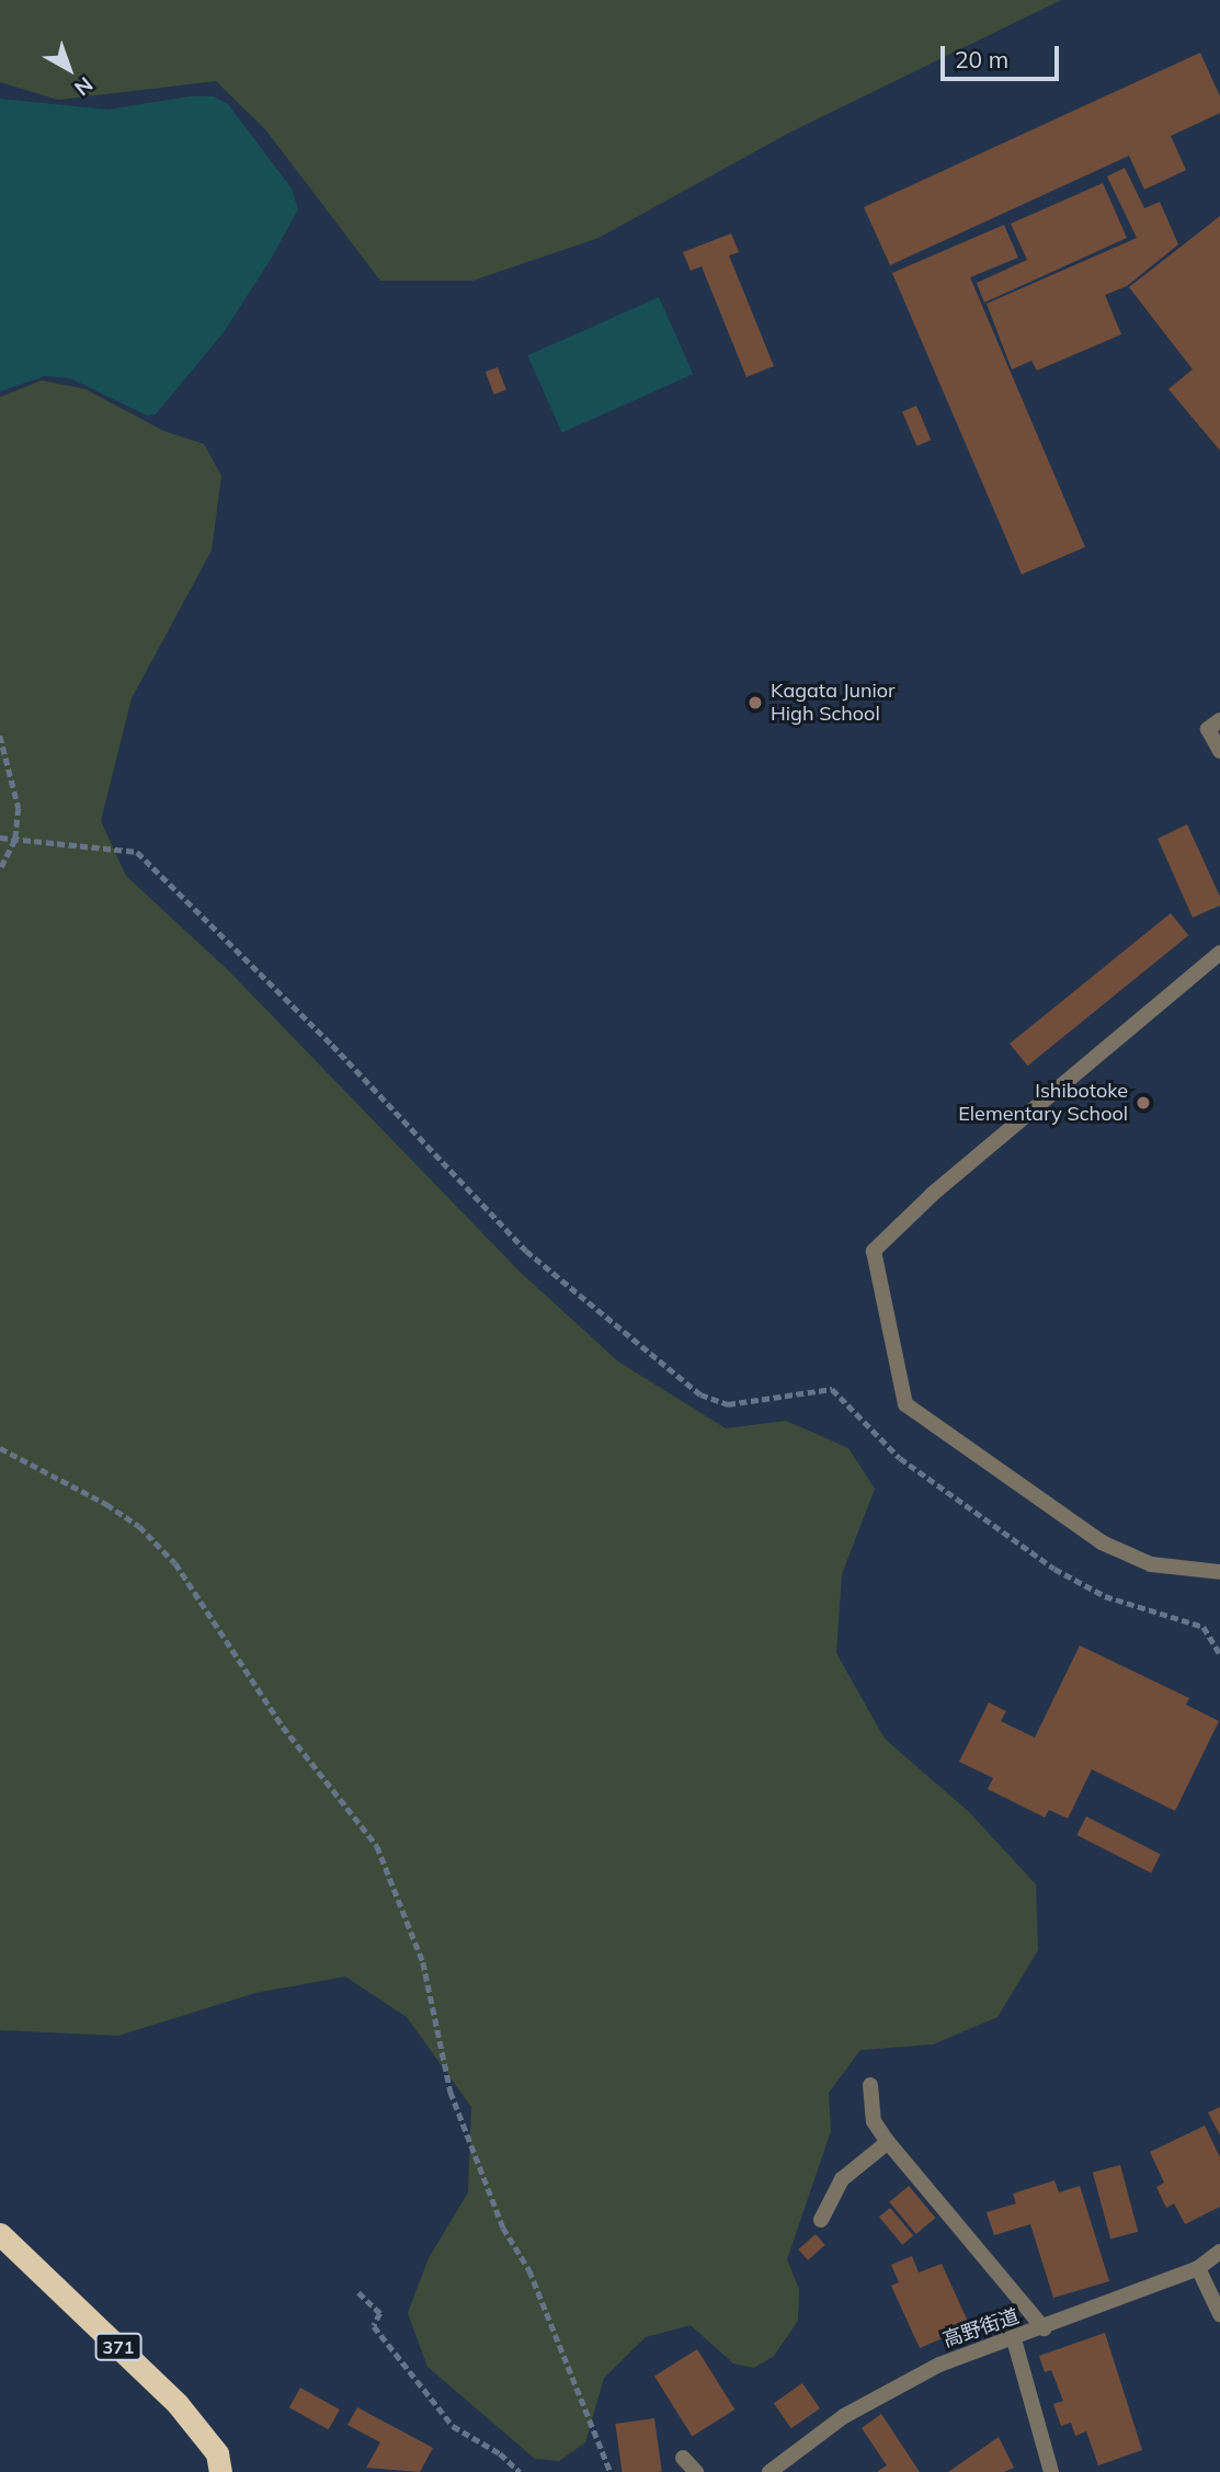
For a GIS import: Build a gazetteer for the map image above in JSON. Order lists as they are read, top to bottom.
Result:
{
  "streets": {
    "highway": ["371"],
    "street": ["高野街道"]
  },
  "places": ["Kagata Junior High School", "Ishibotoke Elementary School"],
  "scale_bar": "20 m",
  "north": "bottom right"
}
